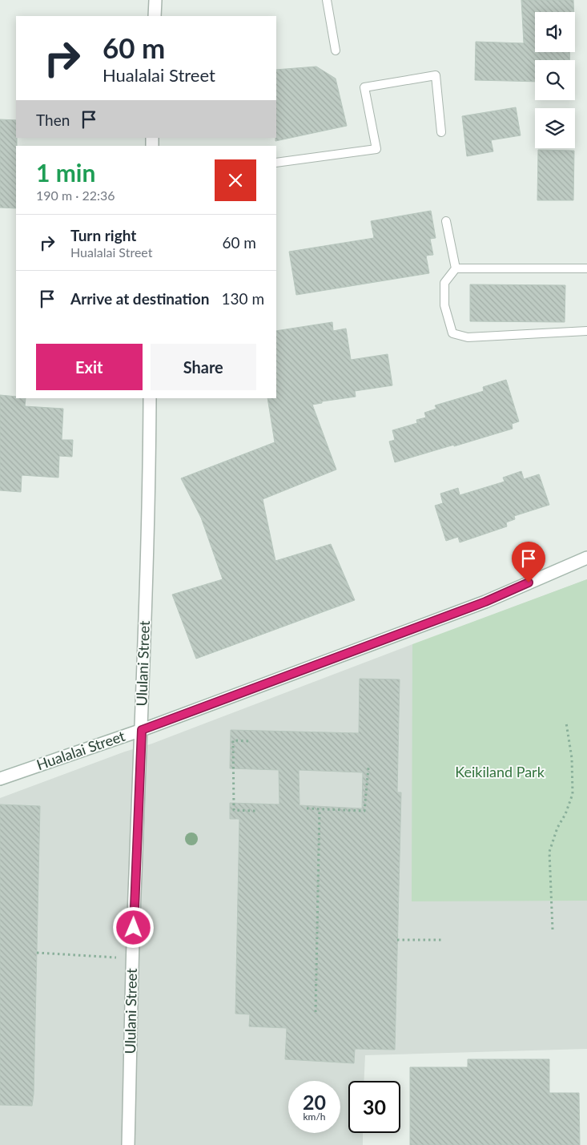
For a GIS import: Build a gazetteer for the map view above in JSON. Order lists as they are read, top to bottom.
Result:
{
  "streets": {
    "street": ["Ululani Street", "Hualalai Street"]
  },
  "crossings": [
    ["Ululani Street", "Hualalai Street"]
  ],
  "parks": ["Keikiland Park"],
  "page": {
    "turn": ["60 m", "Hualalai Street"],
    "then": "Then",
    "heading": ["1 min", "190 m · 22:36"],
    "list": [
      {
        "name": "Turn right",
        "note": "Hualalai Street",
        "value": "60 m"
      },
      {
        "name": "Arrive at destination",
        "value": "130 m"
      }
    ],
    "buttons": ["Exit", "Share"],
    "speed": "20 km/h",
    "limit": "30"
  }
}
